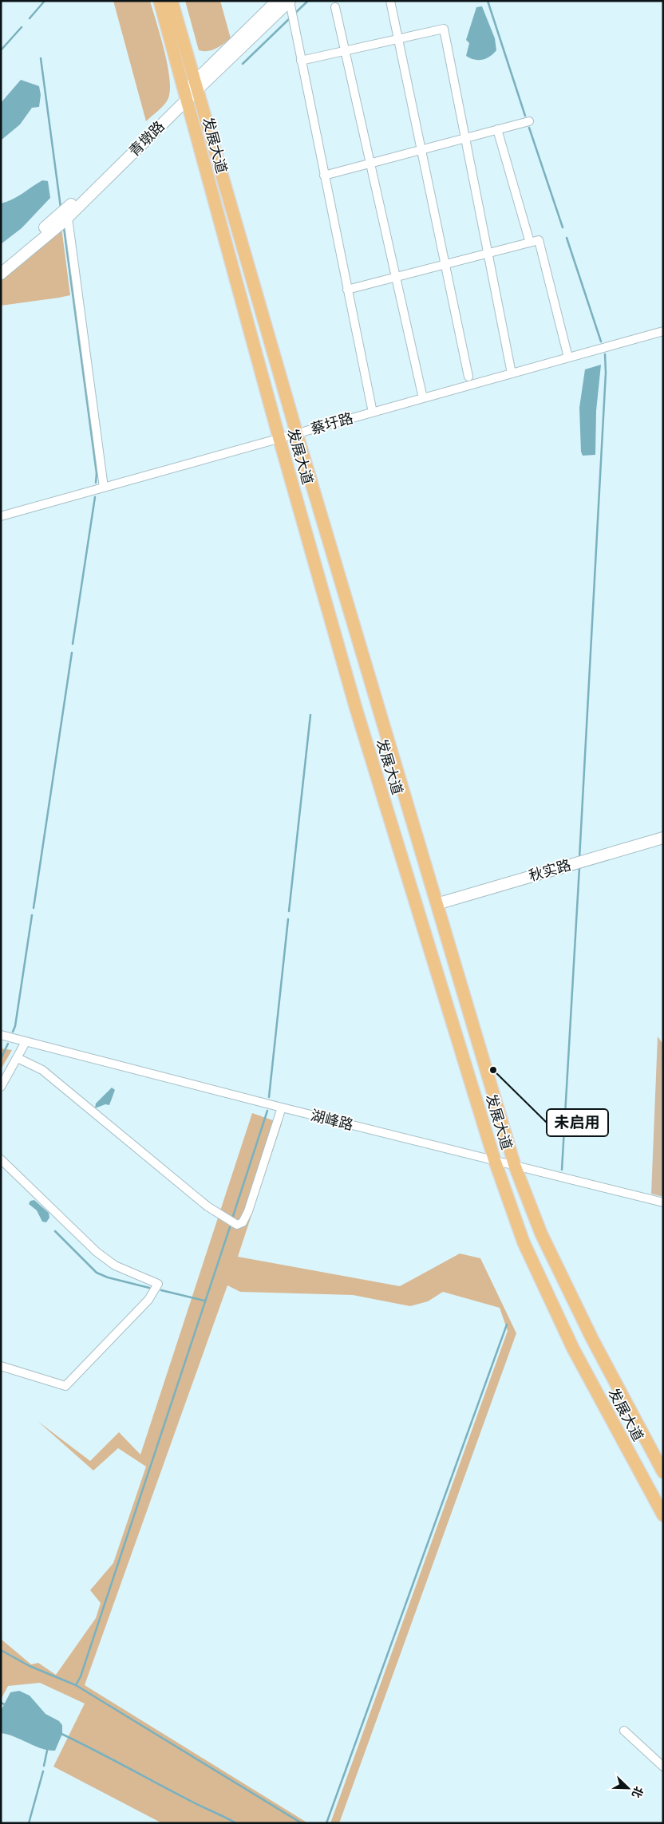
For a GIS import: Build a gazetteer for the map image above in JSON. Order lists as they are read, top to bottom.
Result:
{
  "streets": {
    "main road": ["青墩路", "发展大道", "秋实路"],
    "street": ["蔡圩路", "湖峰路"]
  },
  "crossings": [
    ["青墩路", "发展大道"],
    ["发展大道", "蔡圩路"],
    ["发展大道", "秋实路"],
    ["发展大道", "湖峰路"]
  ],
  "places": ["未启用"],
  "north": "bottom right"
}
